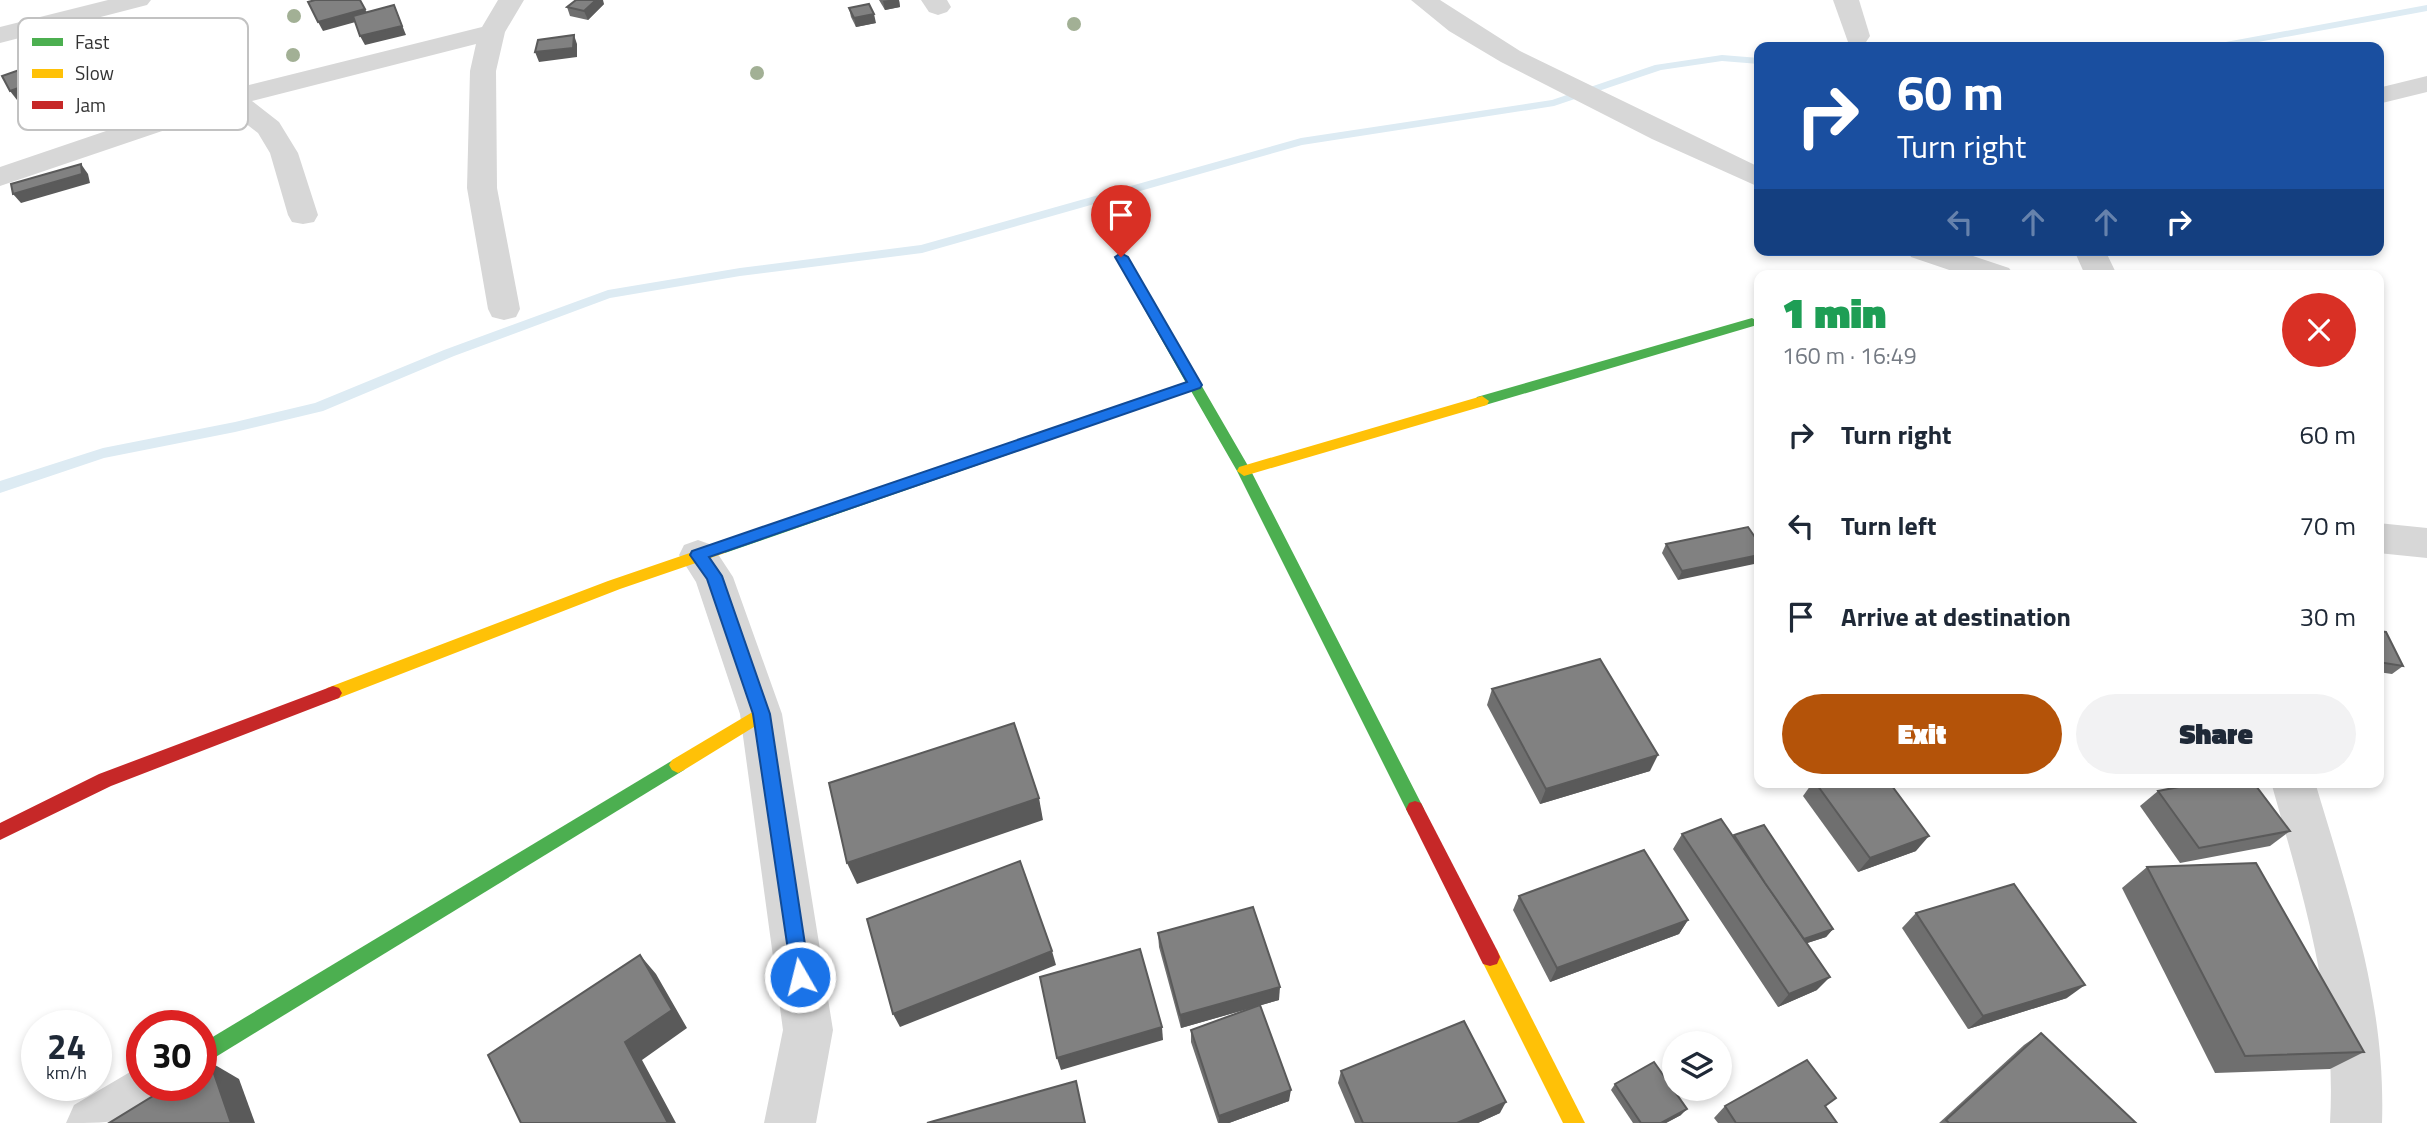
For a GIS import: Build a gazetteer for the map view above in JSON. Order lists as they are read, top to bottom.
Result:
{
  "legend": ["Fast", "Slow", "Jam"],
  "page": {
    "turn": ["60 m", "Turn right"],
    "heading": ["1 min", "160 m · 16:49"],
    "list": [
      {
        "name": "Turn right",
        "value": "60 m"
      },
      {
        "name": "Turn left",
        "value": "70 m"
      },
      {
        "name": "Arrive at destination",
        "value": "30 m"
      }
    ],
    "buttons": ["Exit", "Share"],
    "speed": "24 km/h",
    "limit": "30"
  }
}
